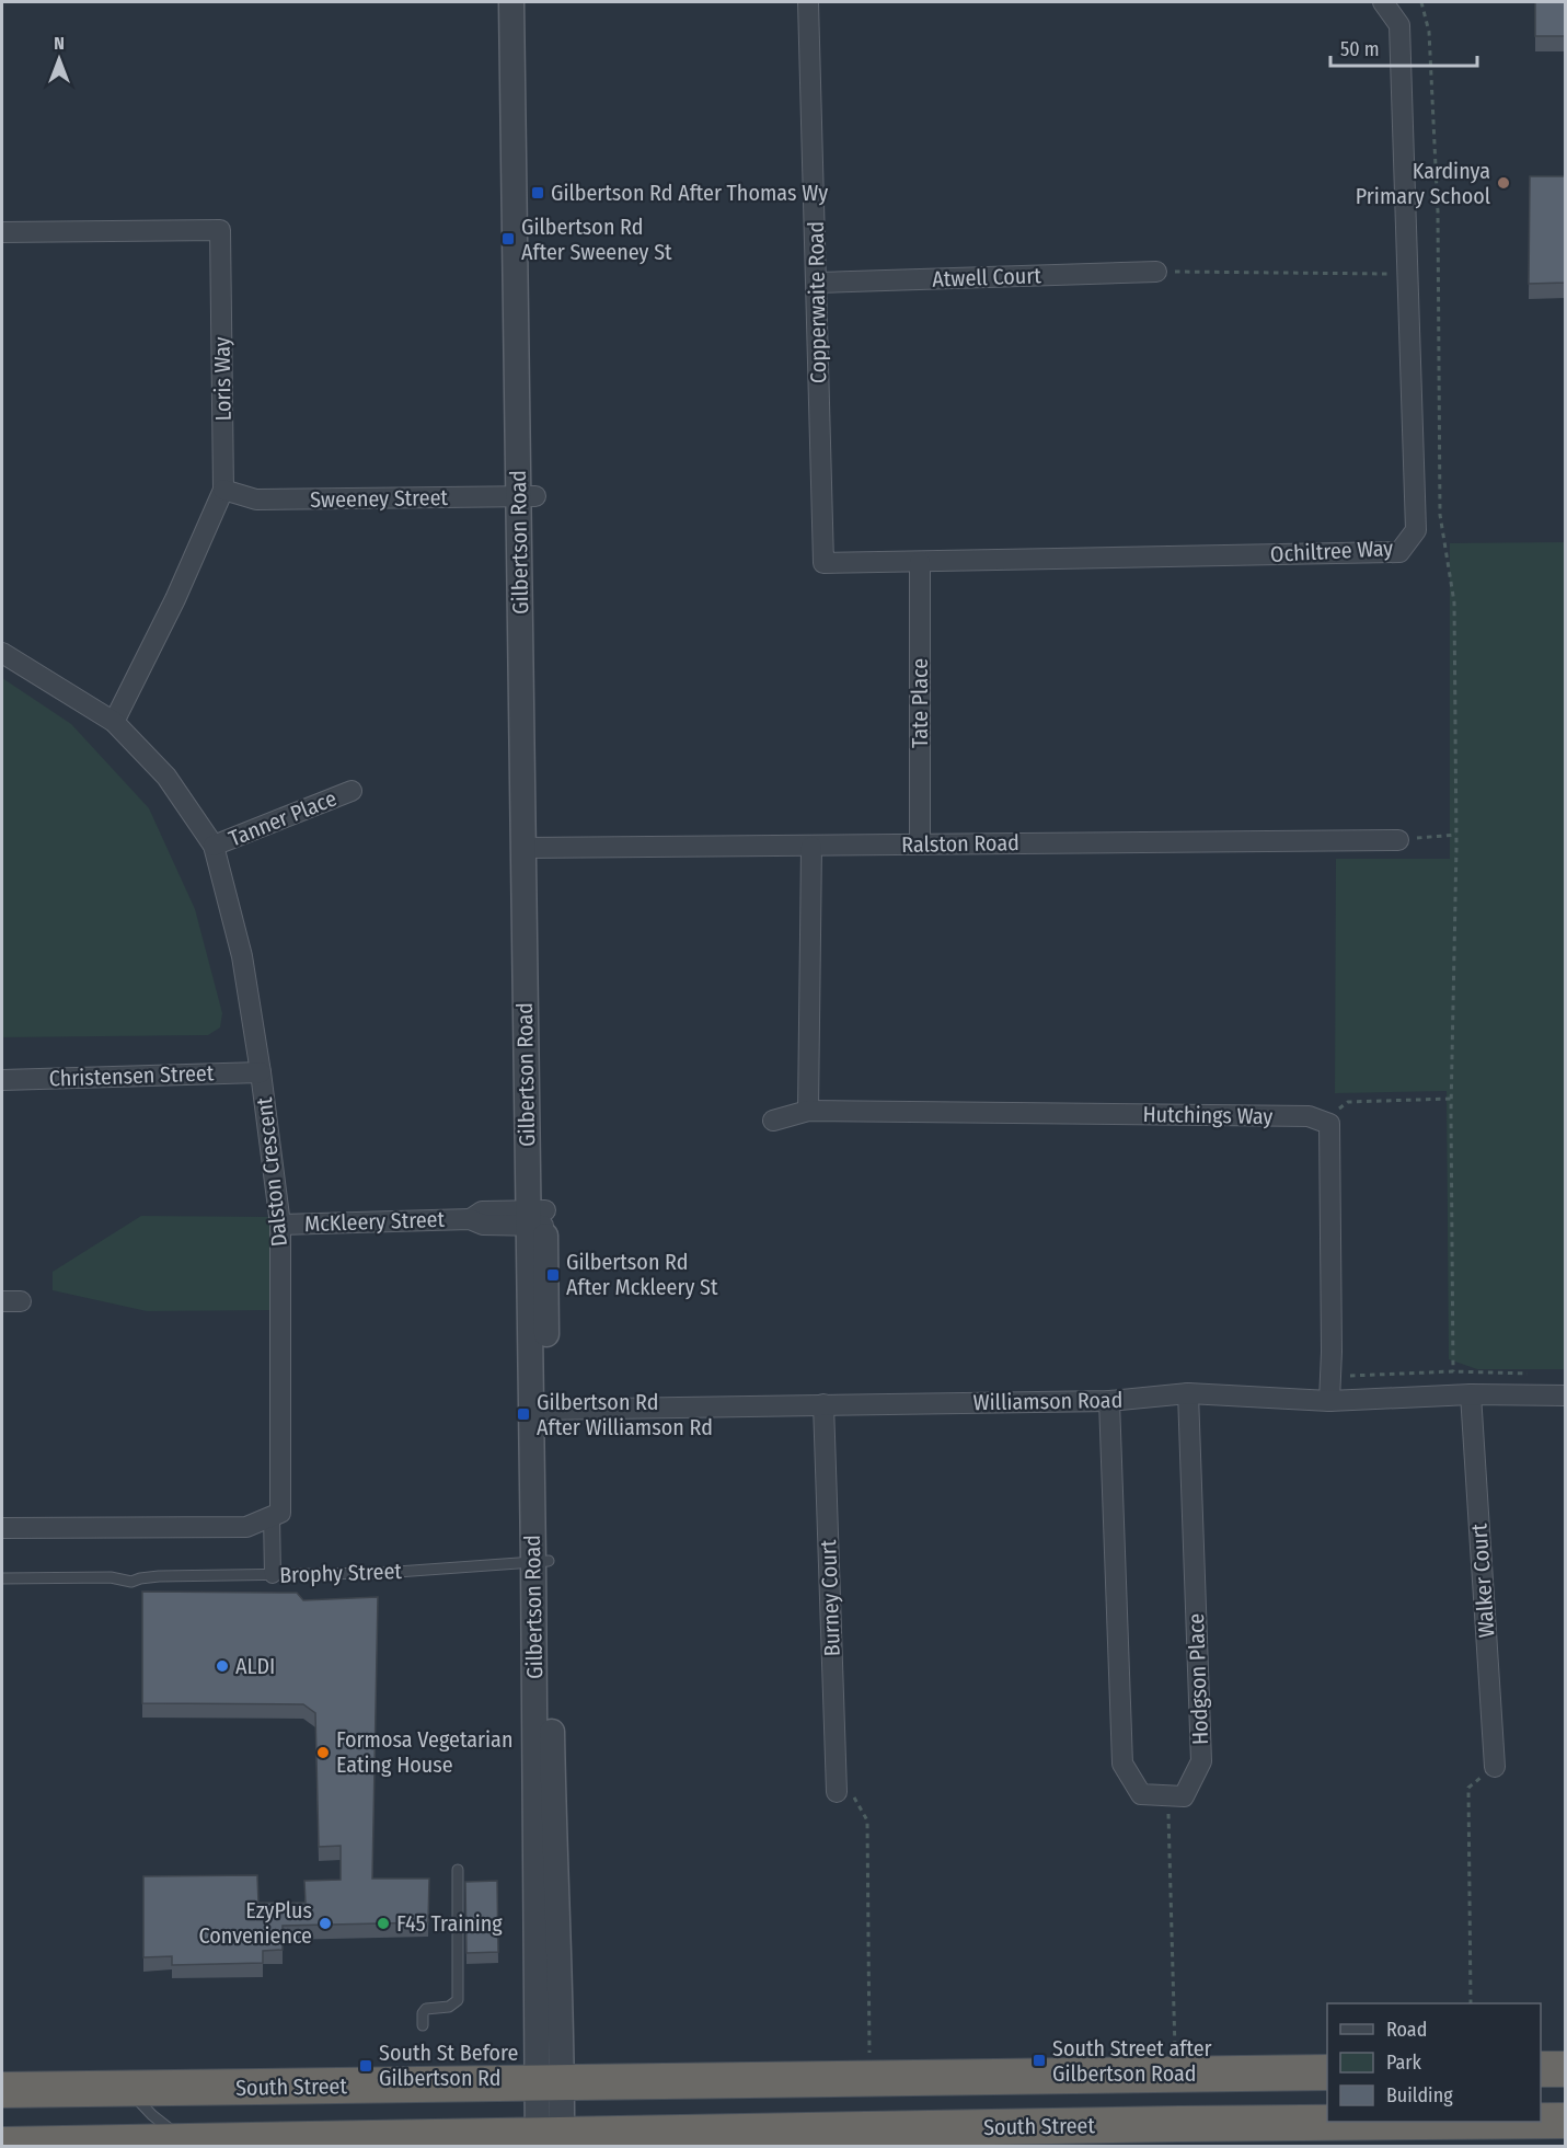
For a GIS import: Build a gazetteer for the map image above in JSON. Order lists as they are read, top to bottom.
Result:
{
  "streets": {
    "highway": ["South Street"],
    "street": [
      "Atwell Court",
      "Copperwaite Road",
      "Loris Way",
      "Sweeney Street",
      "Gilbertson Road",
      "Ochiltree Way",
      "Tate Place",
      "Tanner Place",
      "Ralston Road",
      "Christensen Street",
      "Hutchings Way",
      "Dalston Crescent",
      "McKleery Street",
      "Williamson Road",
      "Walker Court",
      "Burney Court",
      "Hodgson Place"
    ],
    "lane": ["Brophy Street"]
  },
  "crossings": [
    ["Atwell Court", "Copperwaite Road"],
    ["Copperwaite Road", "Ochiltree Way"],
    ["Loris Way", "Sweeney Street"],
    ["Loris Way", "Dalston Crescent"],
    ["Sweeney Street", "Gilbertson Road"],
    ["Gilbertson Road", "Ralston Road"],
    ["Gilbertson Road", "McKleery Street"],
    ["Gilbertson Road", "Williamson Road"],
    ["Gilbertson Road", "Brophy Street"],
    ["Gilbertson Road", "South Street"],
    ["Ochiltree Way", "Tate Place"],
    ["Tate Place", "Ralston Road"],
    ["Tanner Place", "Dalston Crescent"],
    ["Christensen Street", "Dalston Crescent"],
    ["Dalston Crescent", "McKleery Street"],
    ["Williamson Road", "Walker Court"],
    ["Williamson Road", "Burney Court"],
    ["Williamson Road", "Hodgson Place"]
  ],
  "places": {
    "other": [
      "Kardinya Primary School",
      "ALDI",
      "Formosa Vegetarian Eating House",
      "EzyPlus Convenience",
      "F45 Training"
    ],
    "transit": [
      "Gilbertson Rd After Thomas Wy",
      "Gilbertson Rd After Sweeney St",
      "Gilbertson Rd After Mckleery St",
      "Gilbertson Rd After Williamson Rd",
      "South Street after Gilbertson Road",
      "South St Before Gilbertson Rd"
    ]
  },
  "legend": ["Road", "Park", "Building"],
  "scale_bar": "50 m",
  "north": "top"
}
